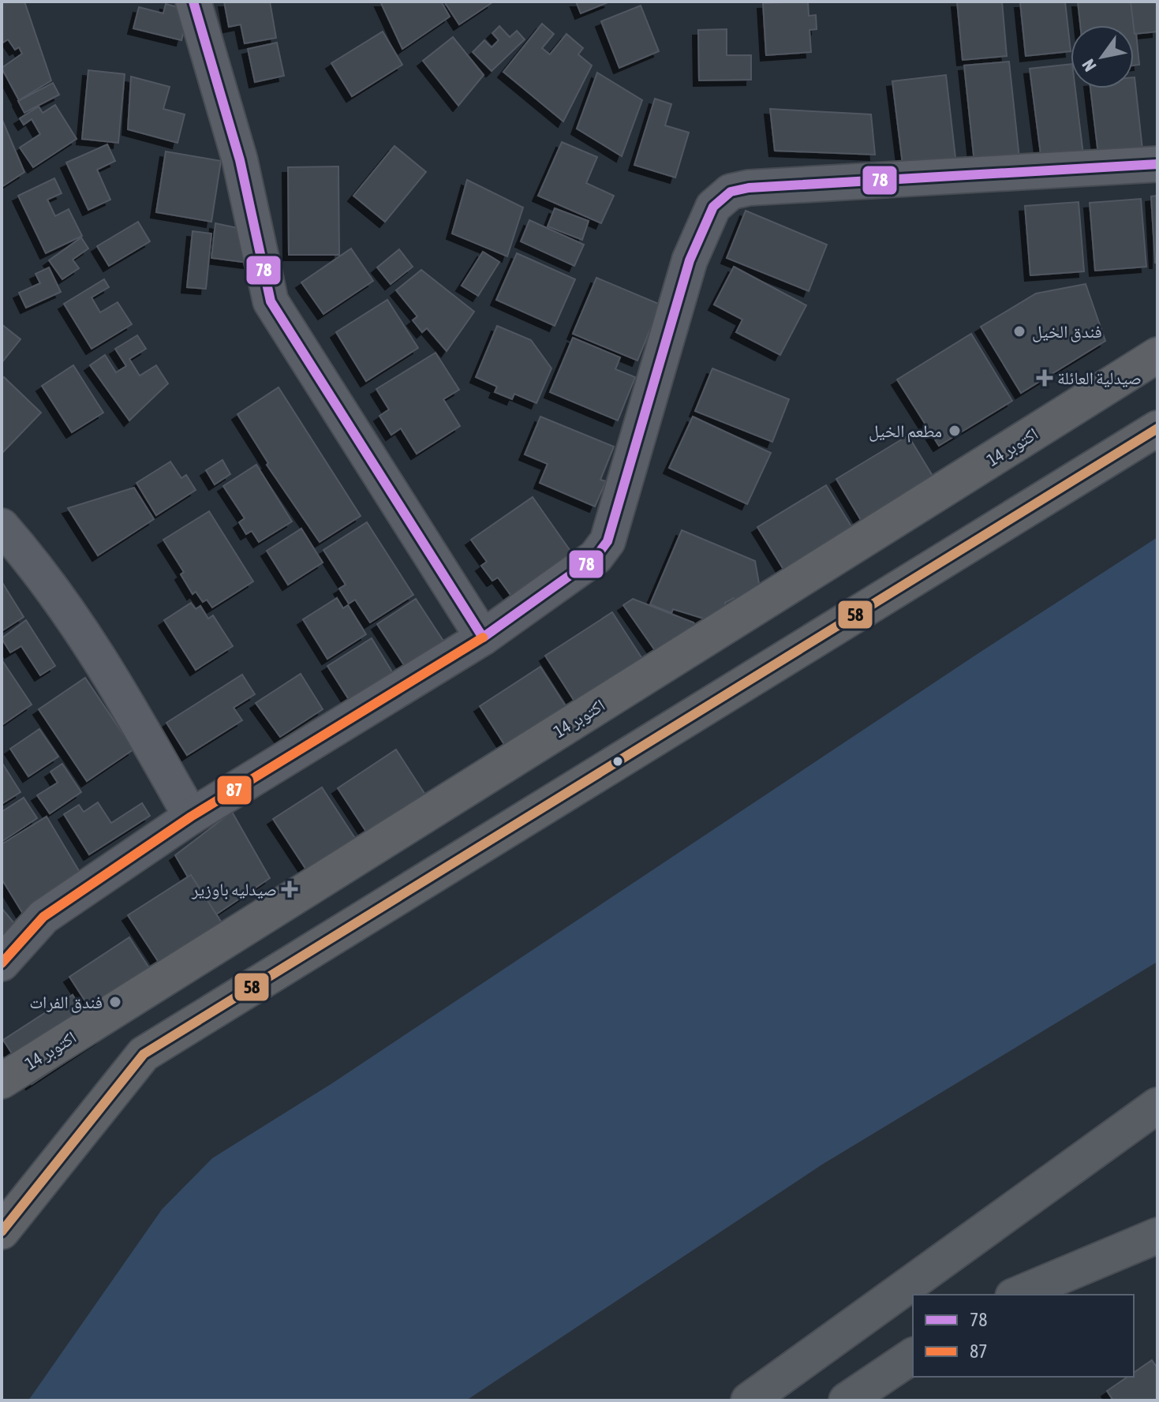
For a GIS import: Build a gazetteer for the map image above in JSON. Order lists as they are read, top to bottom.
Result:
{
  "streets": {
    "highway": ["14 اكتوبر"]
  },
  "places": {
    "other": ["فندق الخيل", "مطعم الخيل", "فندق الفرات"],
    "health": ["صيدلية العائلة", "صيدليه باوزير"]
  },
  "lines": ["transit line 78", "transit line 58", "transit line 87"],
  "legend": ["78", "87"],
  "north": "bottom left"
}
